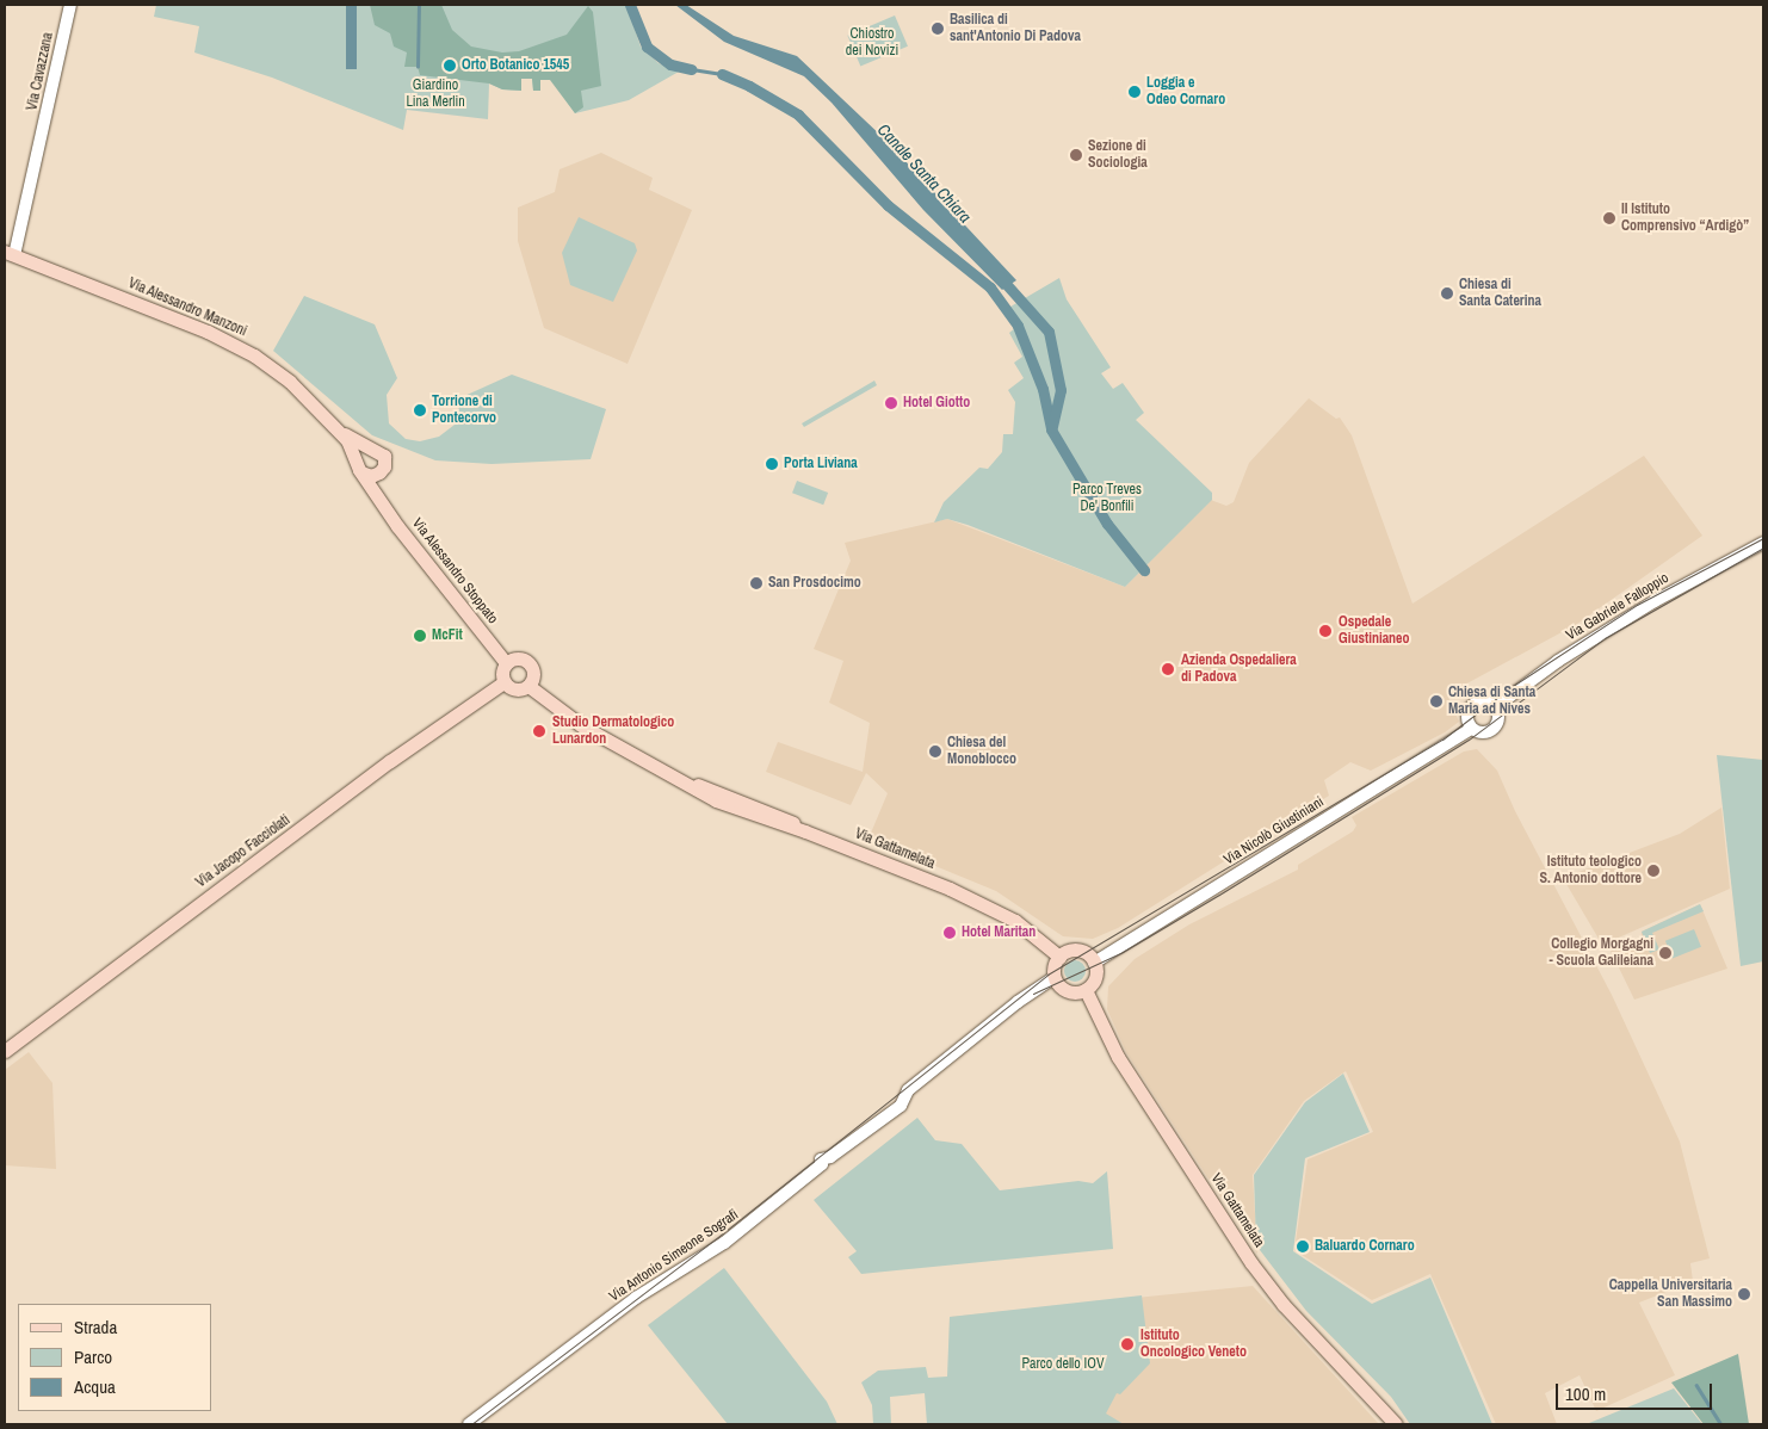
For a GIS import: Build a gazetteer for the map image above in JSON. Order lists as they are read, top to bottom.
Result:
{
  "streets": {
    "main road": [
      "Via Alessandro Manzoni",
      "Via Alessandro Stoppato",
      "Via Gattamelata",
      "Via Jacopo Facciolati"
    ],
    "street": [
      "Via Cavazzana",
      "Via Gabriele Falloppio",
      "Via Nicolò Giustiniani",
      "Via Antonio Simeone Sografi"
    ]
  },
  "crossings": [
    ["Via Cavazzana", "Via Alessandro Manzoni"],
    ["Via Alessandro Manzoni", "Via Alessandro Stoppato"],
    ["Via Alessandro Stoppato", "Via Gattamelata"],
    ["Via Alessandro Stoppato", "Via Jacopo Facciolati"],
    ["Via Gabriele Falloppio", "Via Nicolò Giustiniani"],
    ["Via Nicolò Giustiniani", "Via Gattamelata"],
    ["Via Nicolò Giustiniani", "Via Antonio Simeone Sografi"],
    ["Via Gattamelata", "Via Jacopo Facciolati"],
    ["Via Gattamelata", "Via Antonio Simeone Sografi"]
  ],
  "water": ["Canale Santa Chiara"],
  "parks": [
    "Chiostro dei Novizi",
    "Giardino Lina Merlin",
    "Parco Treves De' Bonfili",
    "Parco dello IOV"
  ],
  "places": [
    "Basilica di sant'Antonio Di Padova",
    "Orto Botanico 1545",
    "Loggia e Odeo Cornaro",
    "Sezione di Sociologia",
    "II Istituto Comprensivo “Ardigò”",
    "Chiesa di Santa Caterina",
    "Hotel Giotto",
    "Torrione di Pontecorvo",
    "Porta Liviana",
    "San Prosdocimo",
    "Ospedale Giustinianeo",
    "McFit",
    "Azienda Ospedaliera di Padova",
    "Chiesa di Santa Maria ad Nives",
    "Studio Dermatologico Lunardon",
    "Chiesa del Monoblocco",
    "Istituto teologico S. Antonio dottore",
    "Hotel Maritan",
    "Collegio Morgagni - Scuola Galileiana",
    "Baluardo Cornaro",
    "Cappella Universitaria San Massimo",
    "Istituto Oncologico Veneto"
  ],
  "legend": ["Strada", "Parco", "Acqua"],
  "scale_bar": "100 m"
}
